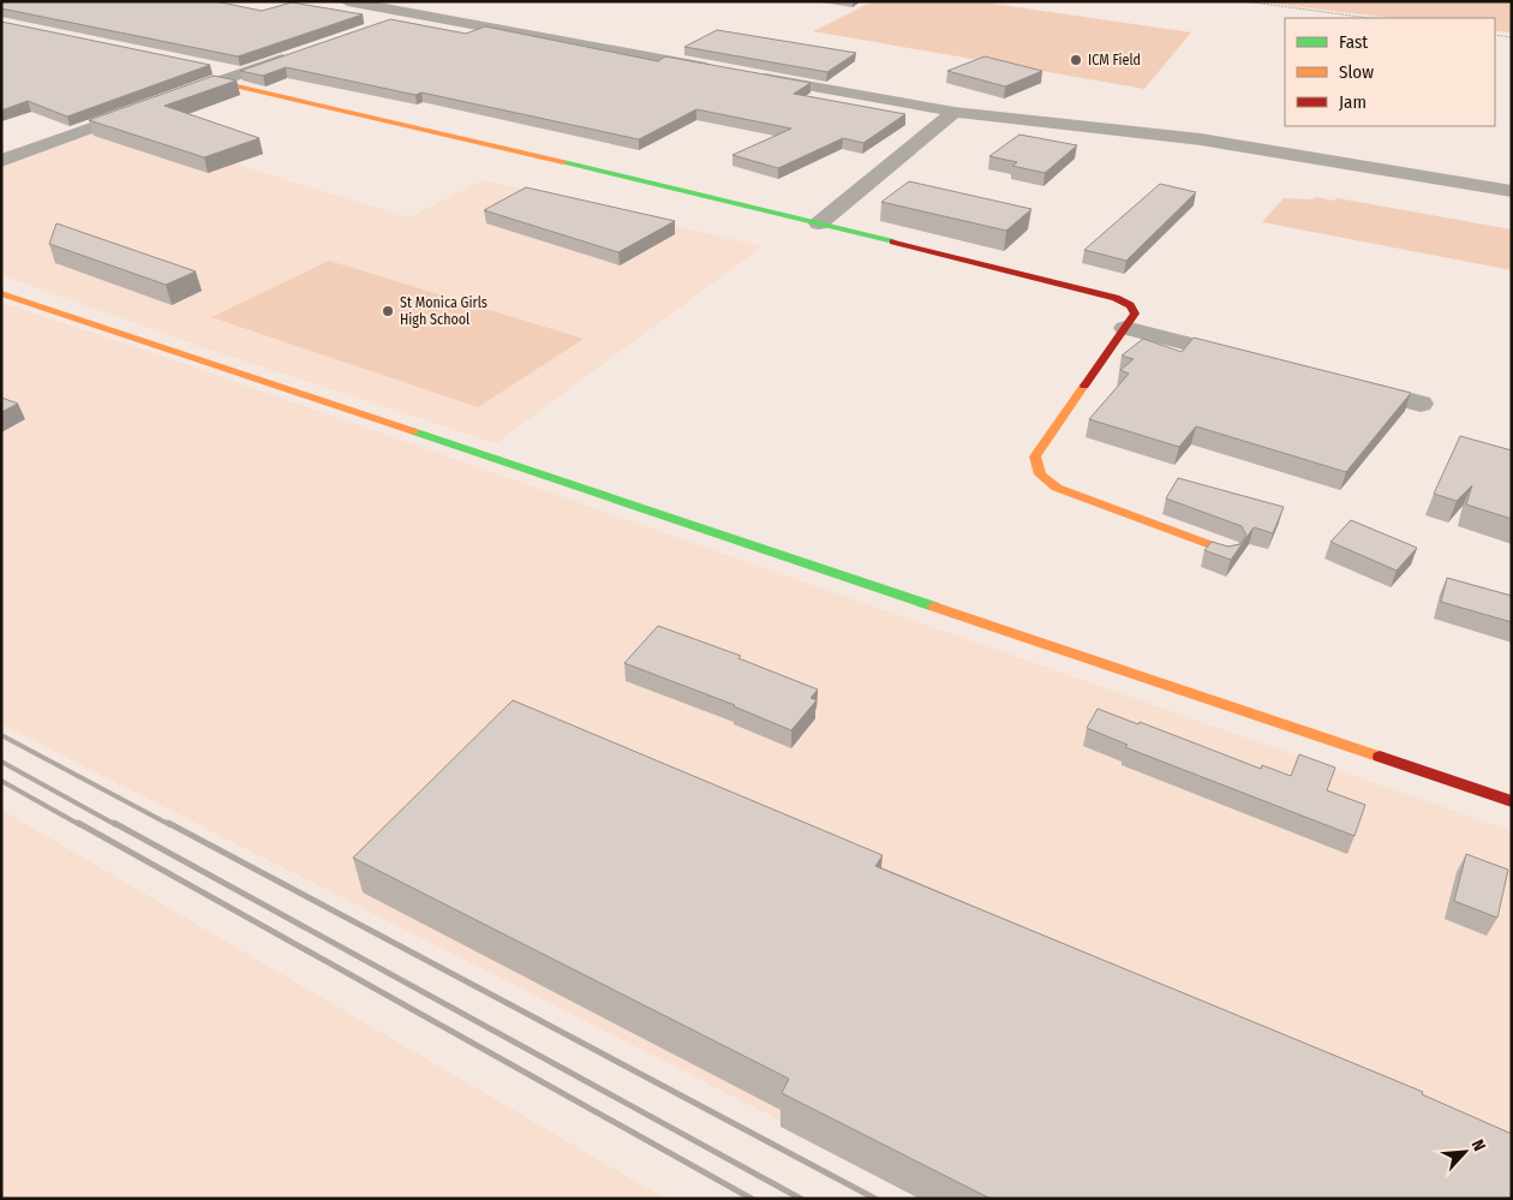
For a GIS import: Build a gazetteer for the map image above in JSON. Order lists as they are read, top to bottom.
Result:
{
  "places": ["ICM Field", "St Monica Girls High School"],
  "legend": ["Fast", "Slow", "Jam"],
  "north": "top right"
}
